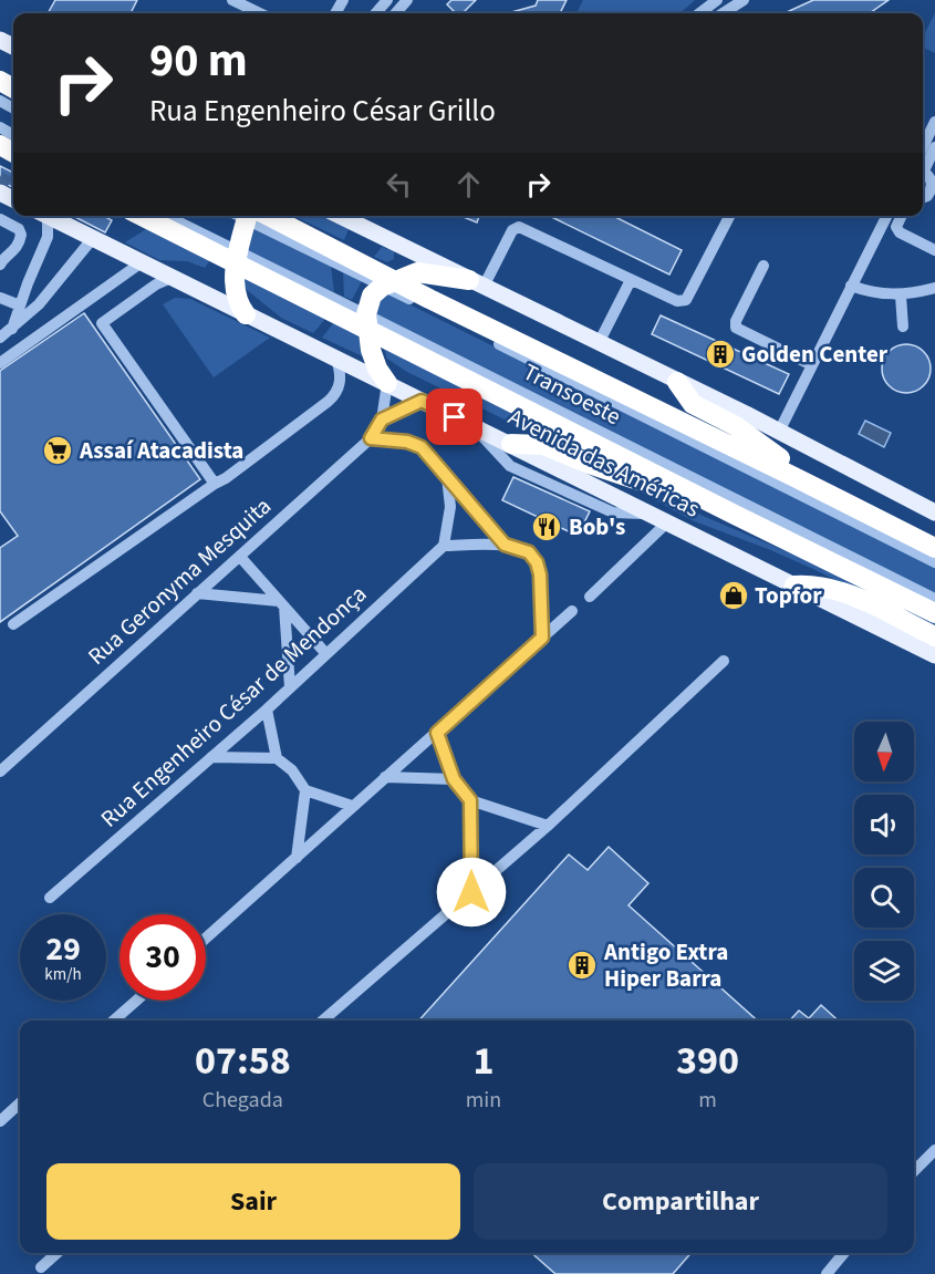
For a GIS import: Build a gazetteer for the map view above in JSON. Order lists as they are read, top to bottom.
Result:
{
  "streets": {
    "highway": ["Avenida das Américas"],
    "street": ["Transoeste", "Rua Geronyma Mesquita", "Rua Engenheiro César de Mendonça"]
  },
  "crossings": [
    ["Transoeste", "Avenida das Américas"],
    ["Avenida das Américas", "Rua Geronyma Mesquita"]
  ],
  "places": {
    "building": ["Golden Center", "Antigo Extra Hiper Barra"],
    "supermarket": ["Assaí Atacadista"],
    "restaurant": ["Bob's"],
    "shop": ["Topfor"]
  },
  "north": "bottom",
  "page": {
    "turn": ["90 m", "Rua Engenheiro César Grillo"],
    "speed": "29 km/h",
    "limit": "30",
    "eta": [
      "07:58",
      "Chegada",
      "1",
      "min",
      "390",
      "m"
    ],
    "buttons": ["Sair", "Compartilhar"]
  }
}
